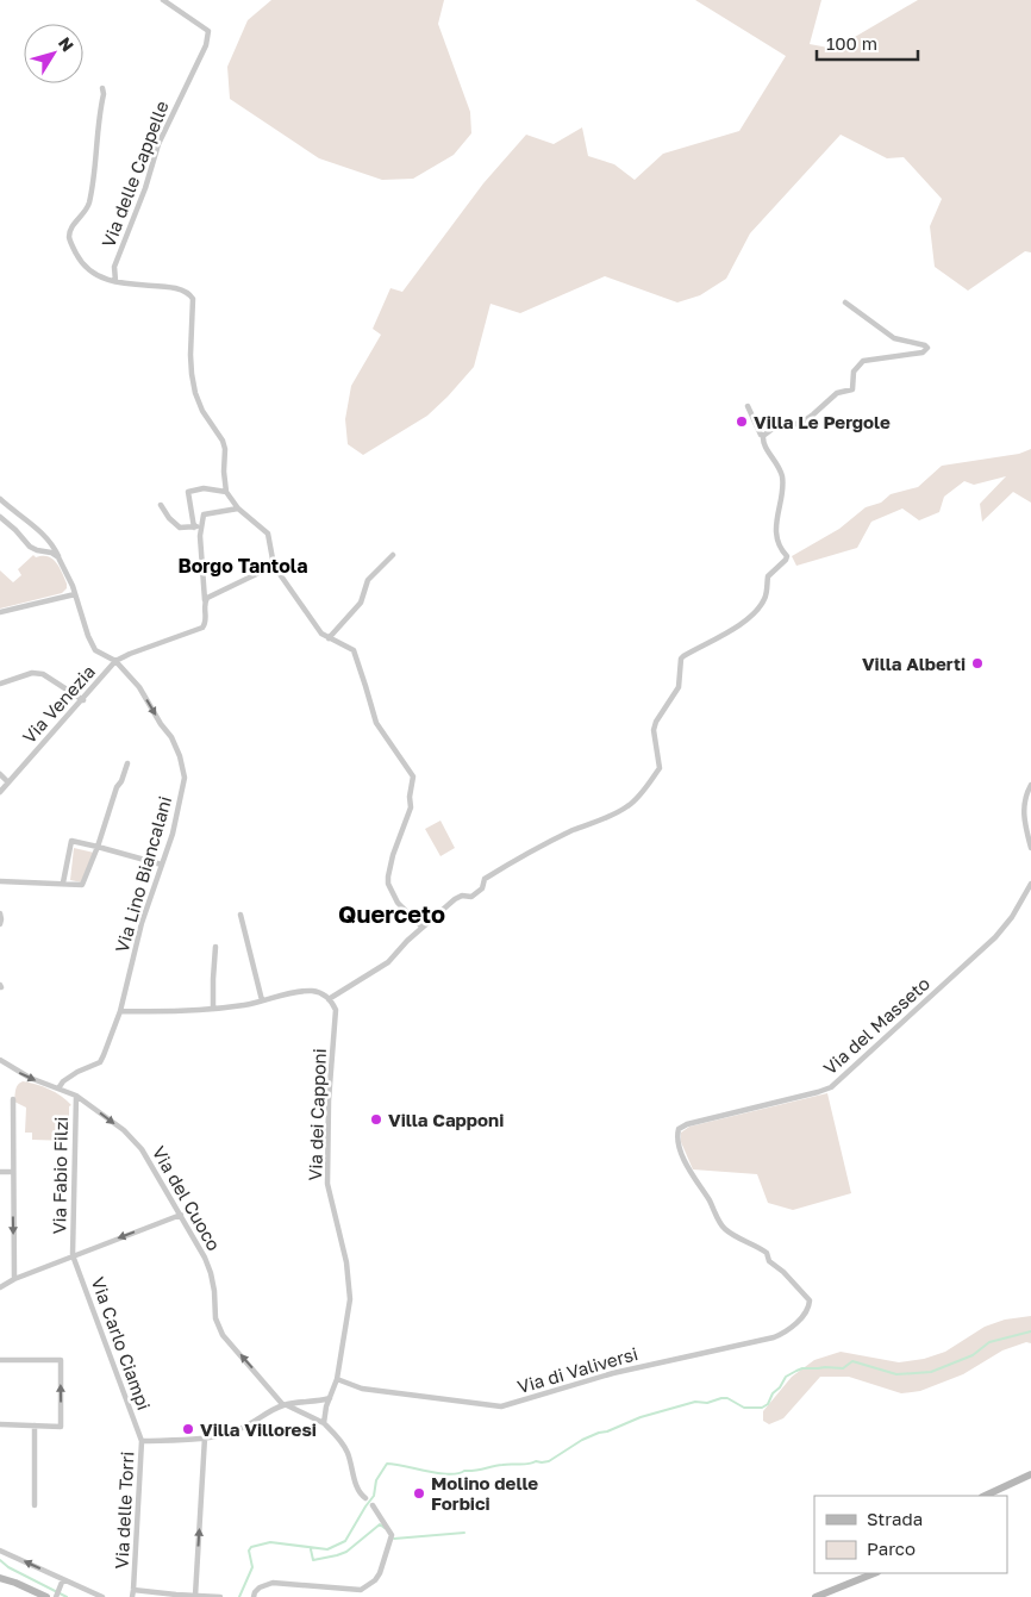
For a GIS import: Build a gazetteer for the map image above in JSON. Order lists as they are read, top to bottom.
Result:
{
  "streets": {
    "street": [
      "Via delle Cappelle",
      "Via Venezia",
      "Via Lino Biancalani",
      "Via del Masseto",
      "Via dei Capponi",
      "Via Fabio Filzi",
      "Via del Cuoco",
      "Via Carlo Ciampi",
      "Via di Valiversi",
      "Via delle Torri"
    ]
  },
  "crossings": [
    ["Via Venezia", "Via Lino Biancalani"],
    ["Via Lino Biancalani", "Via del Cuoco"],
    ["Via del Masseto", "Via di Valiversi"],
    ["Via dei Capponi", "Via di Valiversi"],
    ["Via dei Capponi", "Via delle Torri"],
    ["Via Fabio Filzi", "Via del Cuoco"],
    ["Via Fabio Filzi", "Via Carlo Ciampi"],
    ["Via del Cuoco", "Via delle Torri"],
    ["Via Carlo Ciampi", "Via delle Torri"]
  ],
  "districts": ["Borgo Tantola", "Querceto"],
  "places": [
    "Villa Le Pergole",
    "Villa Alberti",
    "Villa Capponi",
    "Villa Villoresi",
    "Molino delle Forbici"
  ],
  "legend": ["Strada", "Parco"],
  "scale_bar": "100 m",
  "north": "top right"
}
